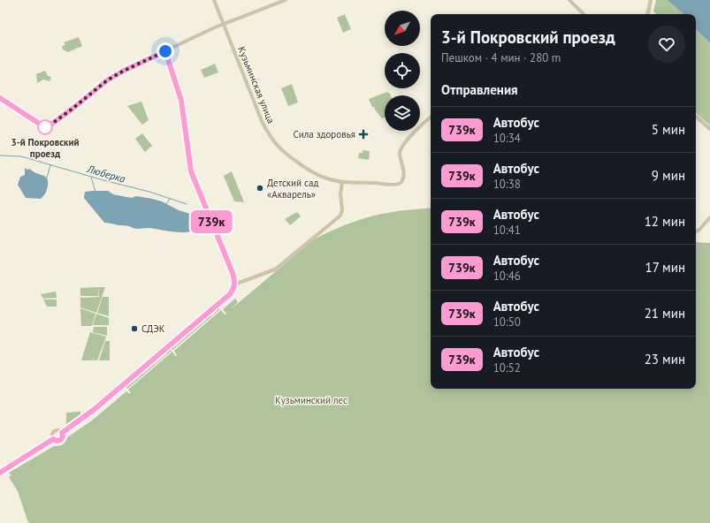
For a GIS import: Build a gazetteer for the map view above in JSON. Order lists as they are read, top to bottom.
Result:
{
  "streets": {
    "street": ["Кузьминская улица"]
  },
  "water": ["Люберка"],
  "parks": ["Кузьминский лес"],
  "places": {
    "other": ["3-й Покровский проезд", "Детский сад «Акварель»", "СДЭК"],
    "health": ["Сила здоровья"]
  },
  "lines": ["bus line 739к"],
  "north": "bottom left",
  "page": {
    "on_map": "739к",
    "heading": [
      ["3-й Покровский проезд", "Пешком · 4 мин · 280 m"],
      "Отправления"
    ],
    "list": [
      {
        "mark": "739к",
        "name": "Автобус",
        "note": "10:34",
        "value": "5 мин"
      },
      {
        "mark": "739к",
        "name": "Автобус",
        "note": "10:38",
        "value": "9 мин"
      },
      {
        "mark": "739к",
        "name": "Автобус",
        "note": "10:41",
        "value": "12 мин"
      },
      {
        "mark": "739к",
        "name": "Автобус",
        "note": "10:46",
        "value": "17 мин"
      },
      {
        "mark": "739к",
        "name": "Автобус",
        "note": "10:50",
        "value": "21 мин"
      },
      {
        "mark": "739к",
        "name": "Автобус",
        "note": "10:52",
        "value": "23 мин"
      }
    ]
  }
}
